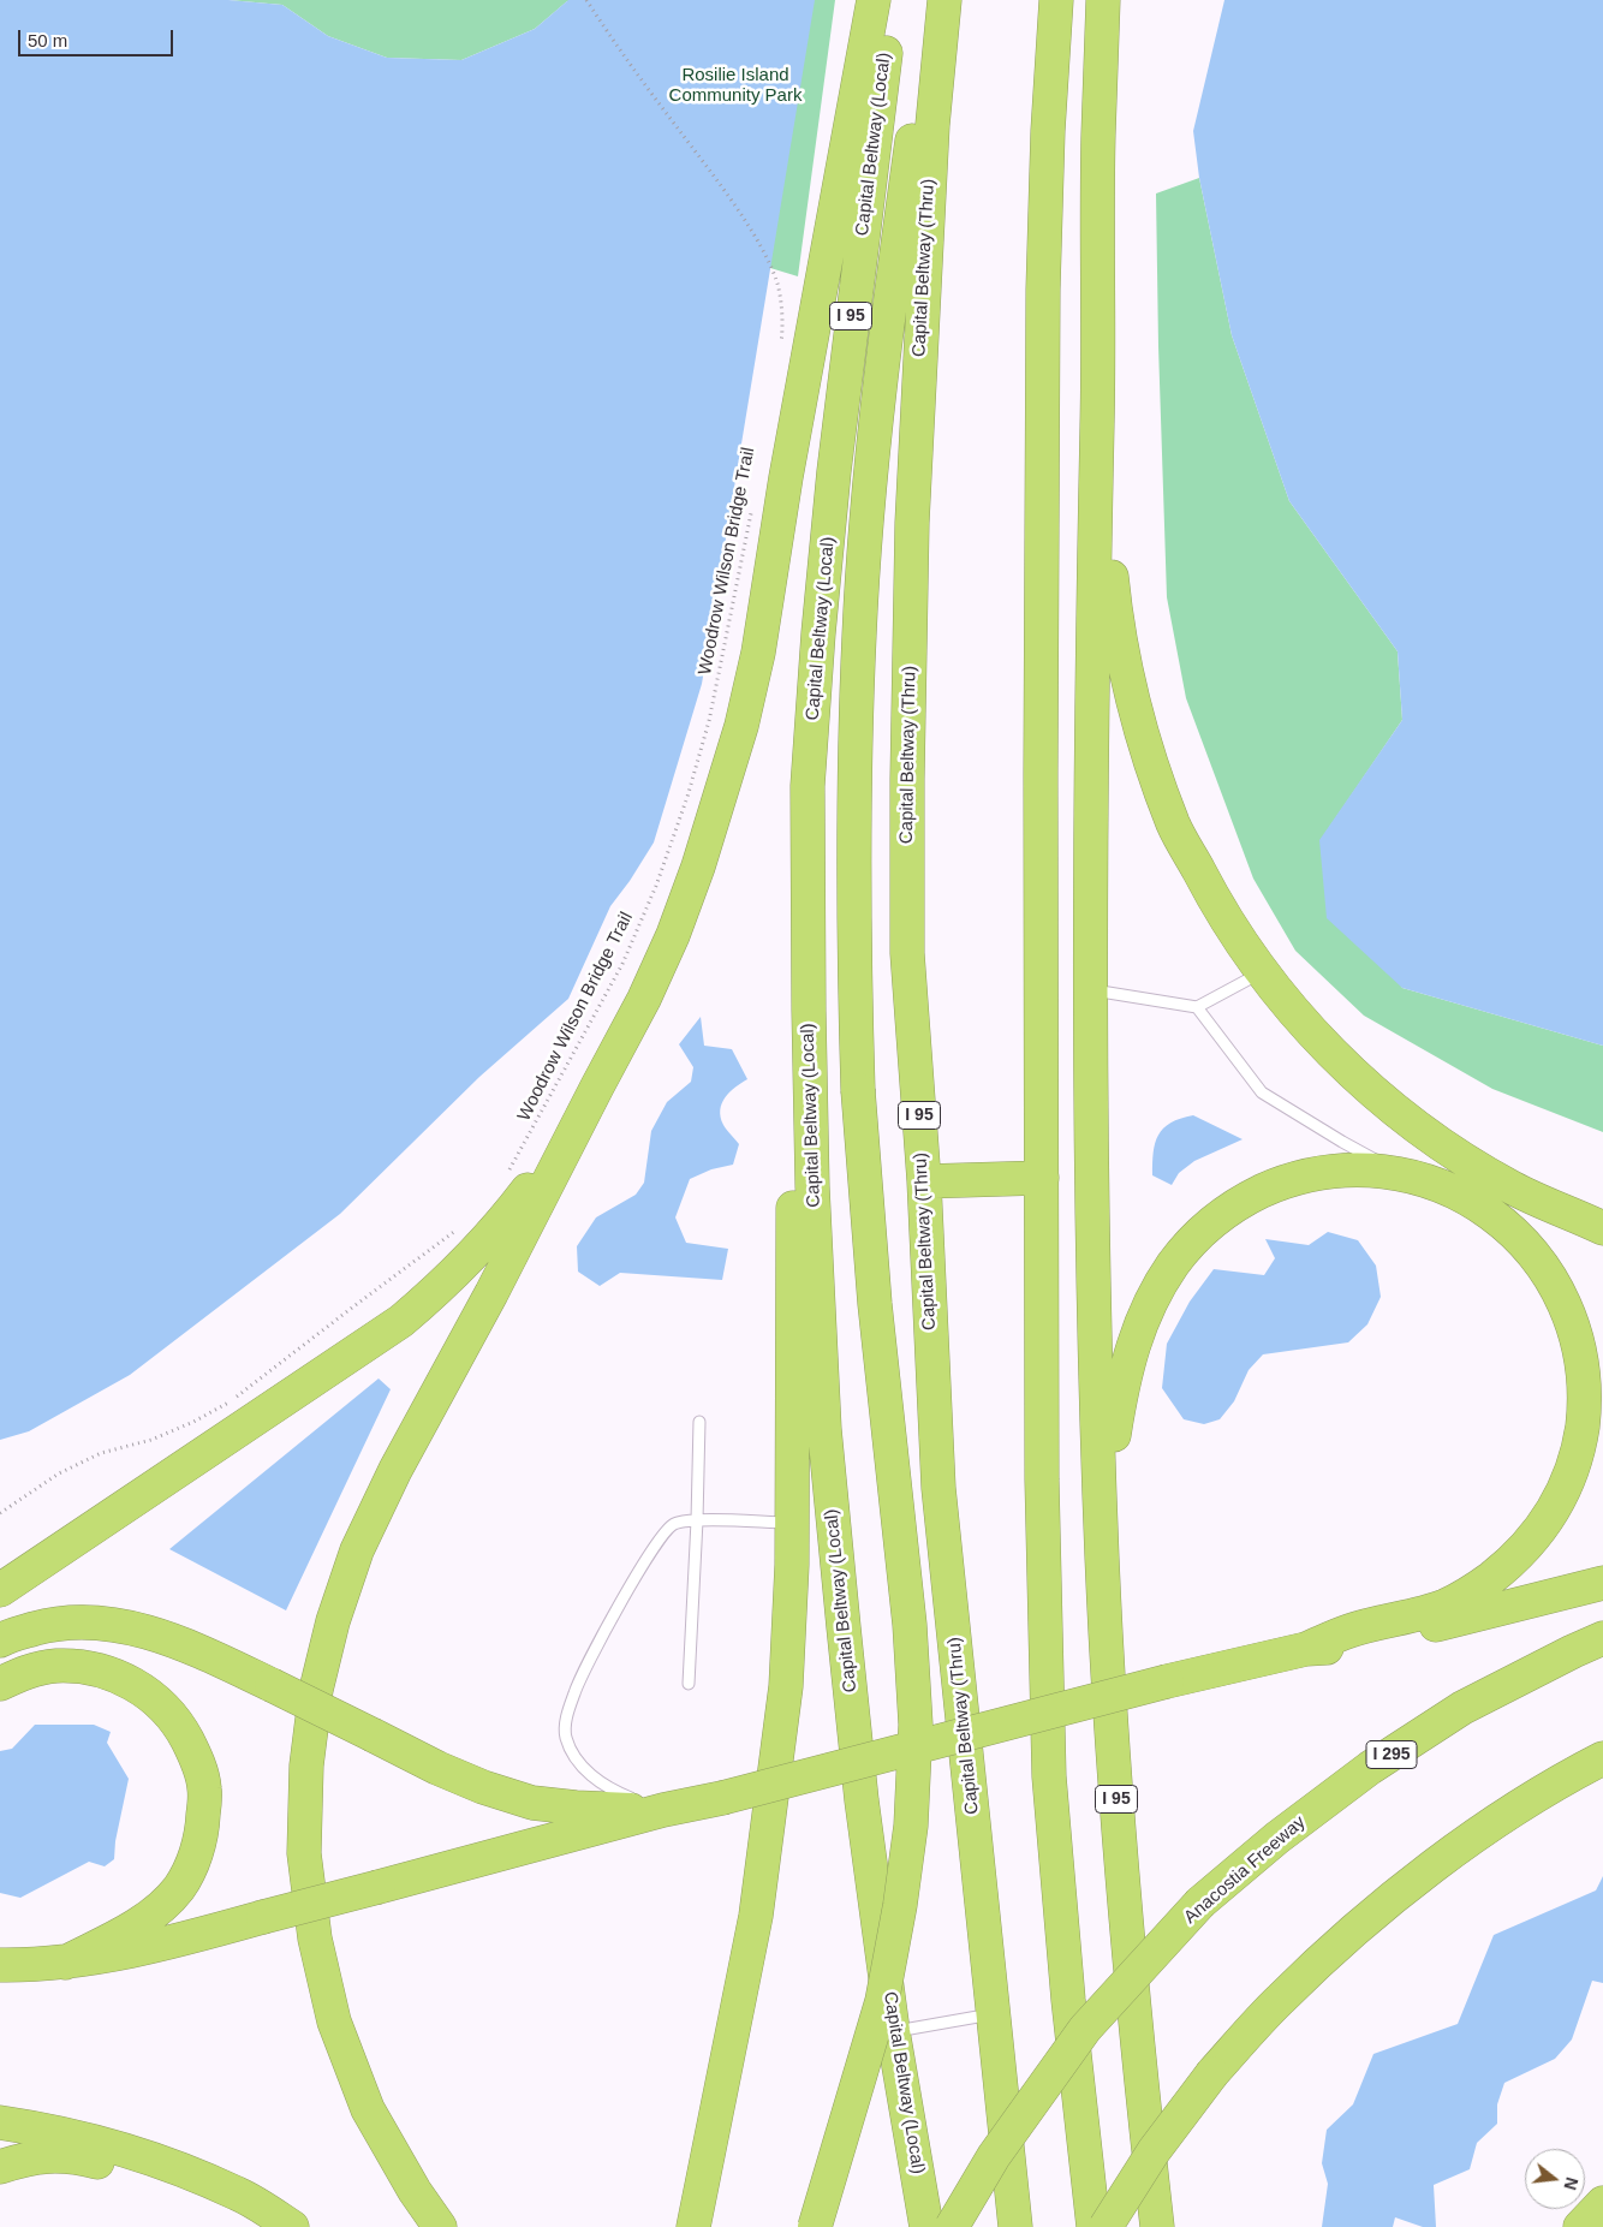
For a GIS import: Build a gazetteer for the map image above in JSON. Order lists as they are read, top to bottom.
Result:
{
  "streets": {
    "highway": [
      "Capital Beltway (Local)",
      "Capital Beltway (Thru)",
      "I 95",
      "I 295",
      "Anacostia Freeway"
    ],
    "path": ["Woodrow Wilson Bridge Trail"]
  },
  "parks": ["Rosilie Island Community Park"],
  "scale_bar": "50 m",
  "north": "right"
}
